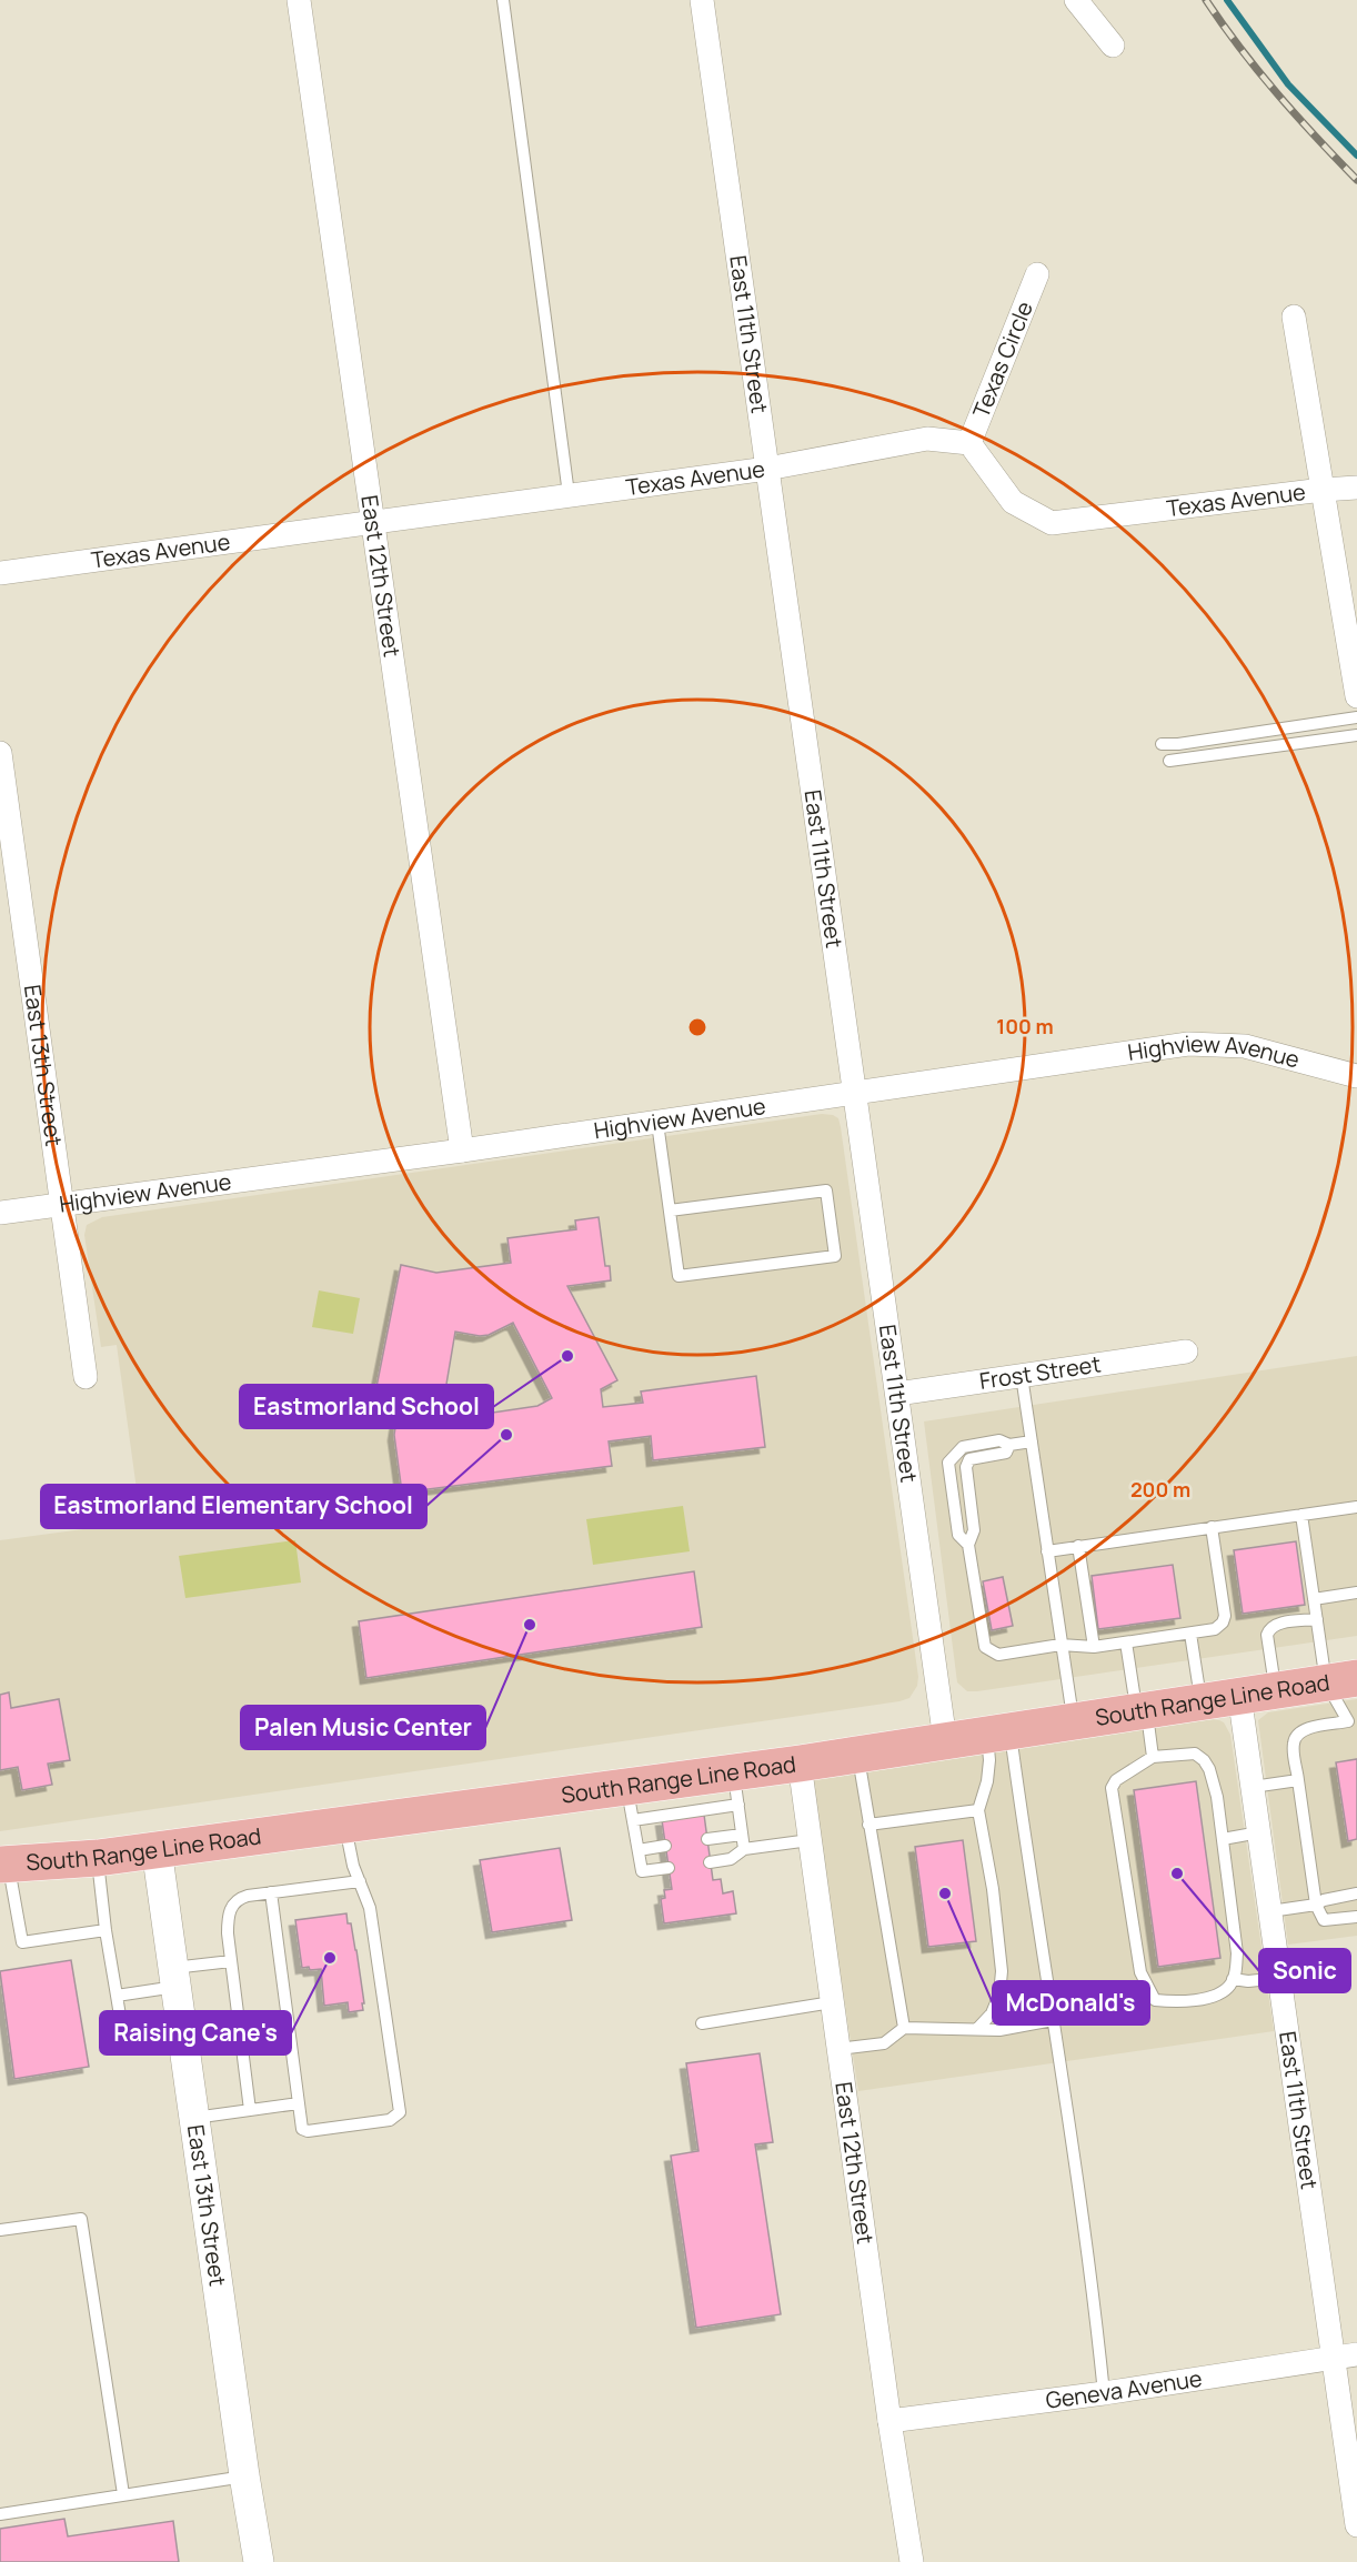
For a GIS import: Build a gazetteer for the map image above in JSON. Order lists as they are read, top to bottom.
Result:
{
  "streets": {
    "main road": ["South Range Line Road"],
    "street": [
      "East 11th Street",
      "Texas Circle",
      "Texas Avenue",
      "East 12th Street",
      "Highview Avenue",
      "East 13th Street",
      "Frost Street",
      "Geneva Avenue"
    ]
  },
  "crossings": [
    ["East 11th Street", "Texas Avenue"],
    ["East 11th Street", "Highview Avenue"],
    ["East 11th Street", "Frost Street"],
    ["East 11th Street", "South Range Line Road"],
    ["East 11th Street", "Geneva Avenue"],
    ["Texas Circle", "Texas Avenue"],
    ["Texas Avenue", "East 12th Street"],
    ["East 12th Street", "Highview Avenue"],
    ["East 12th Street", "South Range Line Road"],
    ["East 12th Street", "Geneva Avenue"],
    ["Highview Avenue", "East 13th Street"],
    ["East 13th Street", "South Range Line Road"]
  ],
  "places": [
    "Eastmorland School",
    "Eastmorland Elementary School",
    "Palen Music Center",
    "Sonic",
    "McDonald's",
    "Raising Cane's"
  ],
  "rings": ["100 m", "200 m"]
}
